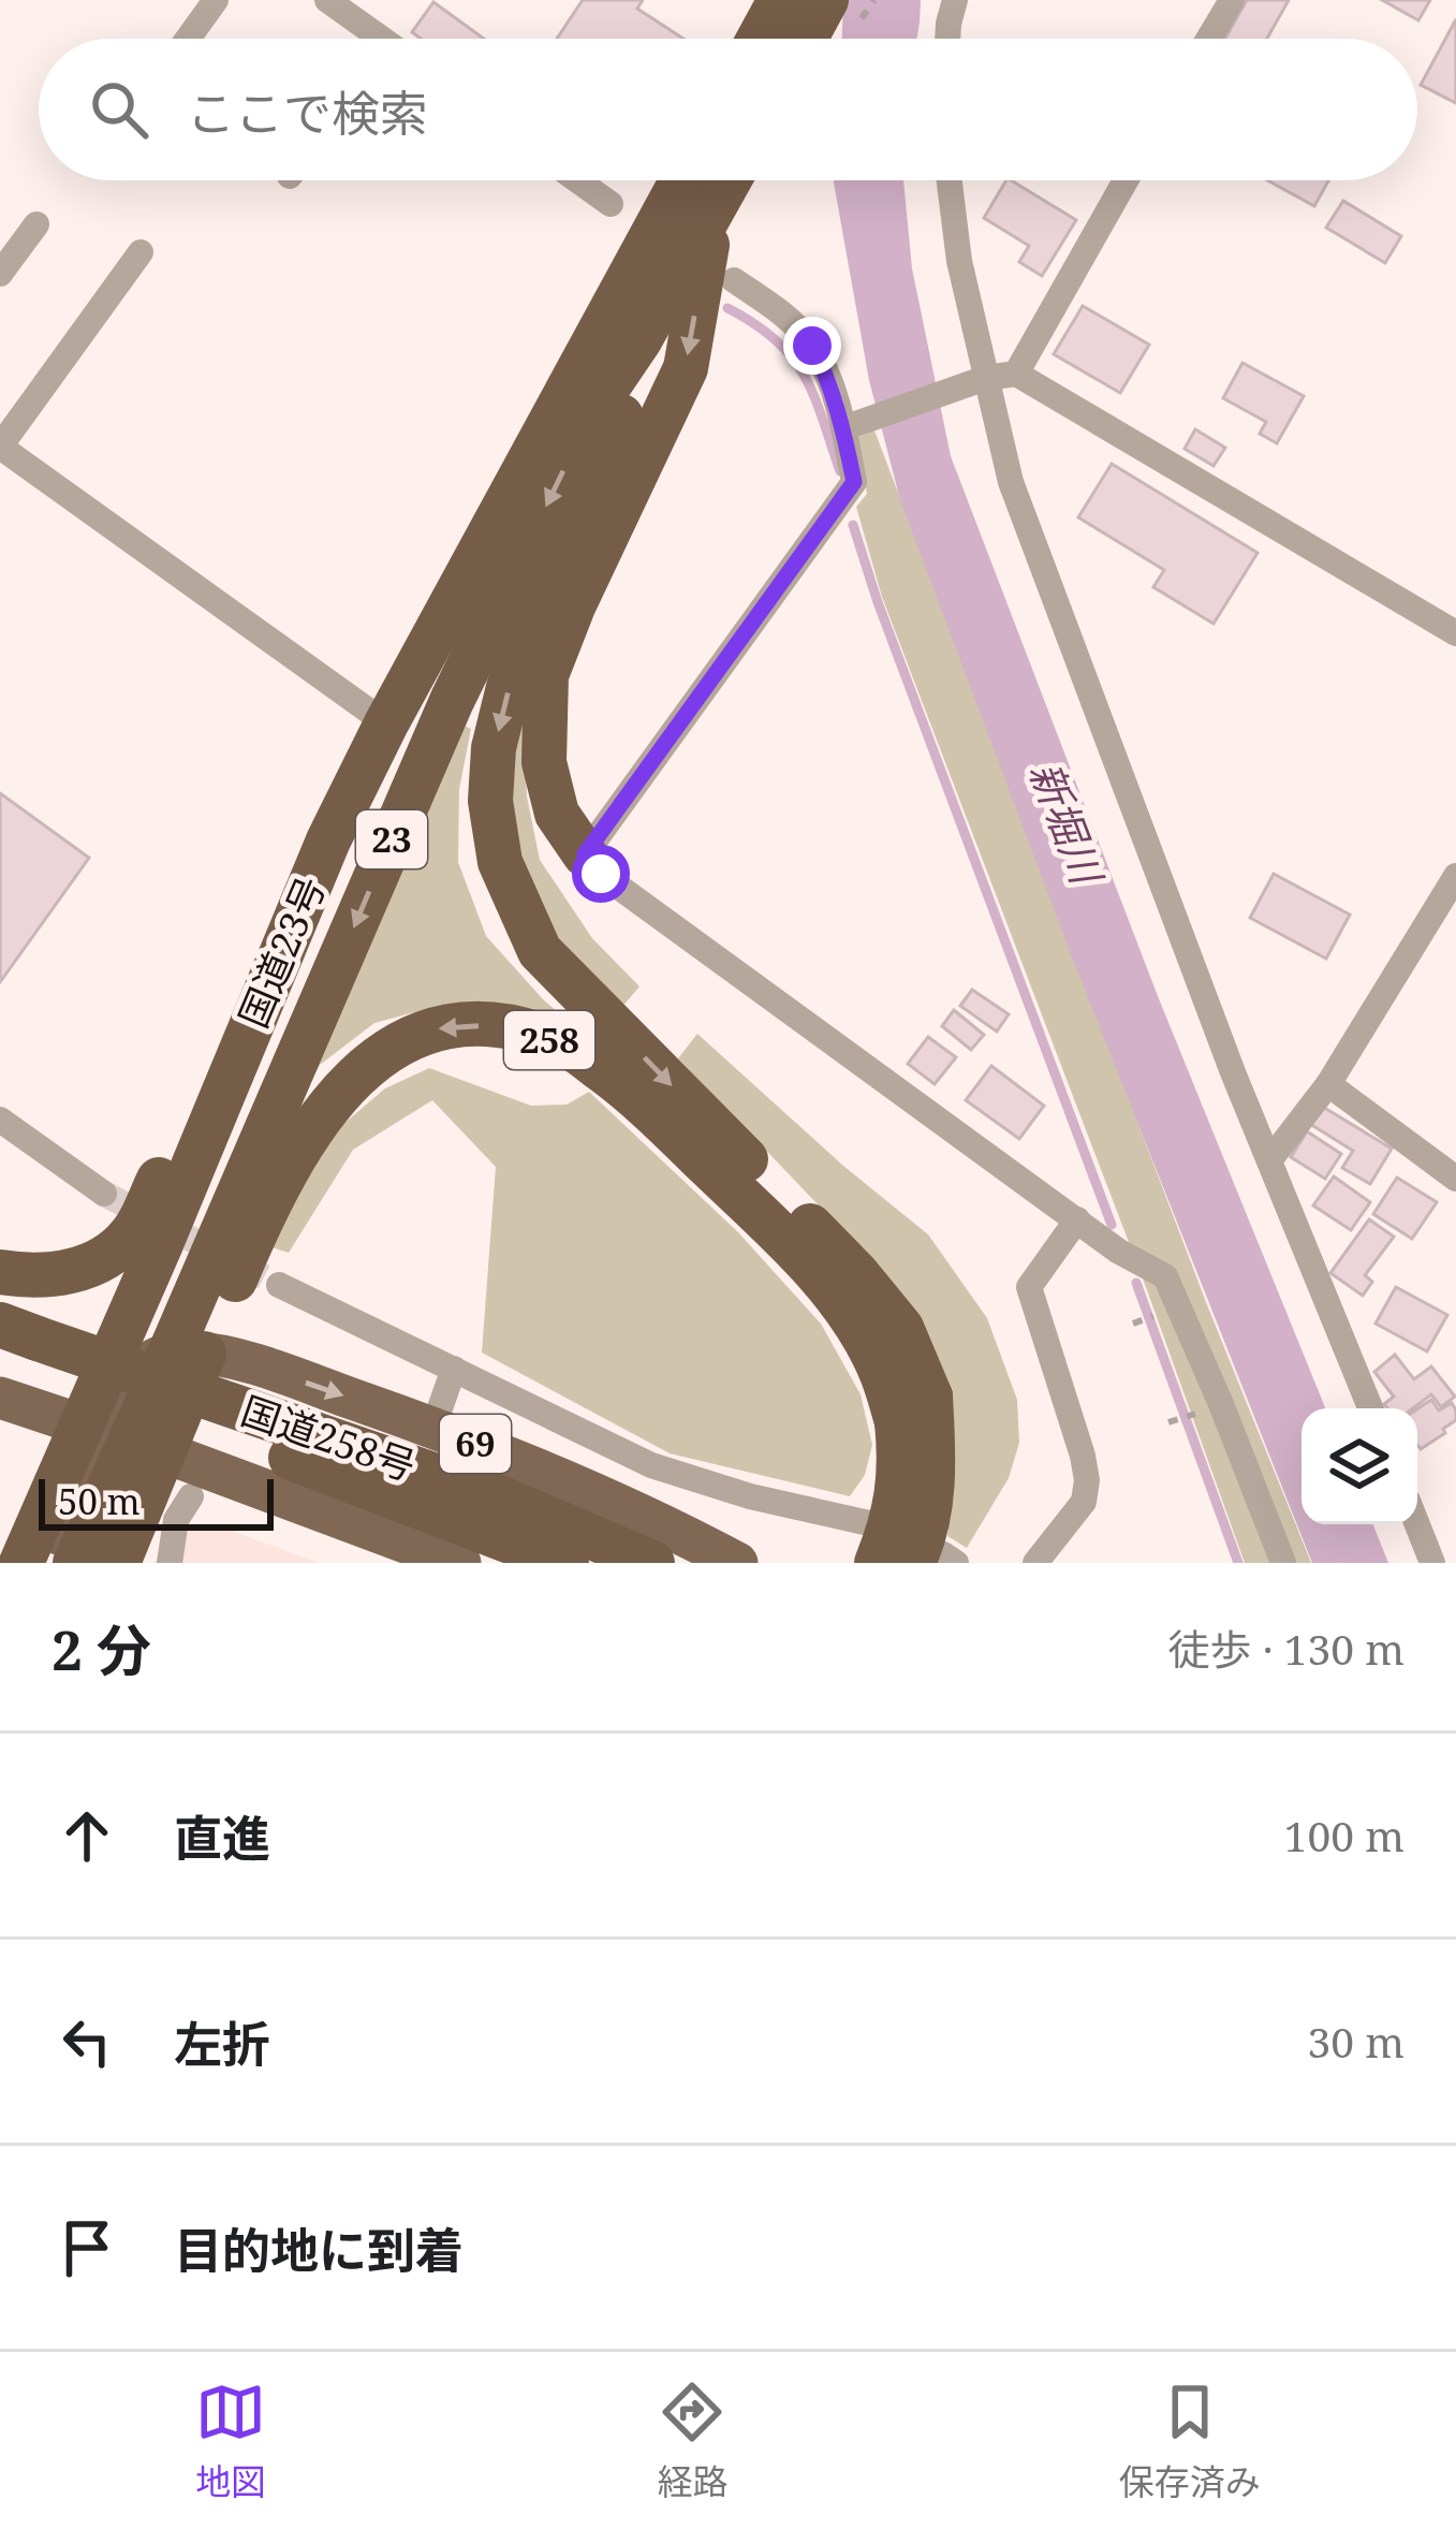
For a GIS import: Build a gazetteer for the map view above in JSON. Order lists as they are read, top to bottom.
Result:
{
  "streets": {
    "highway": [
      "23",
      "国道23号",
      "258",
      "国道258号"
    ],
    "main road": ["69"]
  },
  "crossings": [
    ["国道23号", "258"],
    ["国道23号", "69"],
    ["258", "69"]
  ],
  "water": ["新堀川"],
  "scale_bar": "50 m",
  "page": {
    "search": "ここで検索",
    "scale": "50 m",
    "heading": ["2 分", "徒歩 · 130 m"],
    "list": [
      ["直進", "100 m"],
      ["左折", "30 m"],
      "目的地に到着"
    ],
    "nav": ["地図", "経路", "保存済み"]
  }
}
